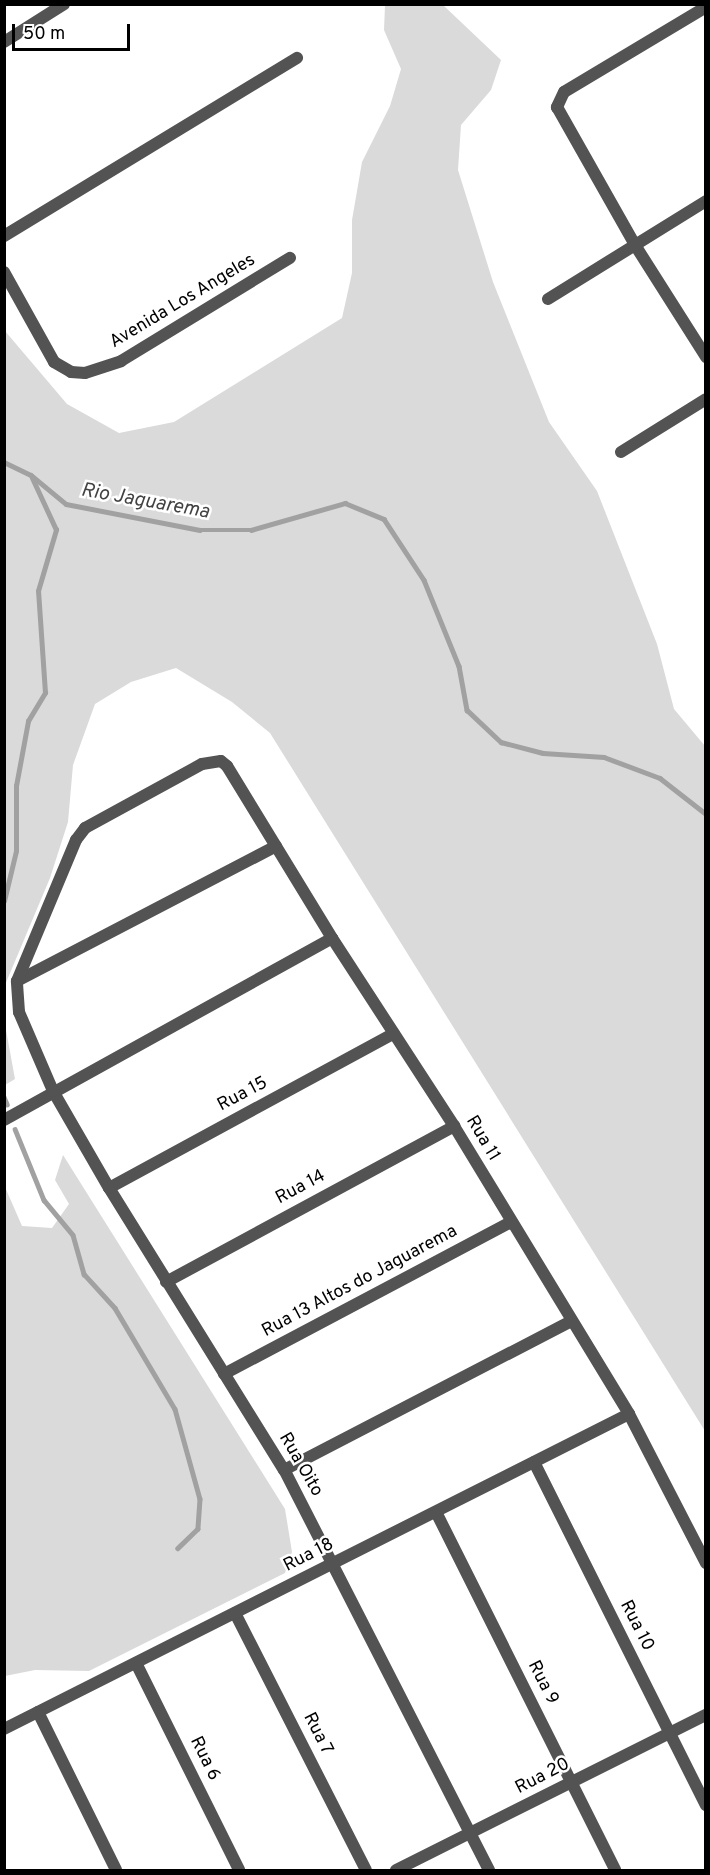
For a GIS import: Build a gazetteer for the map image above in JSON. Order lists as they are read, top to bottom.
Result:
{
  "streets": {
    "street": [
      "Avenida Los Angeles",
      "Rua 15",
      "Rua 11",
      "Rua 14",
      "Rua 13 Altos do Jaguarema",
      "Rua Oito",
      "Rua 18",
      "Rua 10",
      "Rua 9",
      "Rua 7",
      "Rua 6",
      "Rua 20"
    ]
  },
  "crossings": [
    ["Rua 15", "Rua 11"],
    ["Rua 15", "Rua Oito"],
    ["Rua 11", "Rua 14"],
    ["Rua 11", "Rua 13 Altos do Jaguarema"],
    ["Rua 11", "Rua Oito"],
    ["Rua 11", "Rua 18"],
    ["Rua 14", "Rua Oito"],
    ["Rua 13 Altos do Jaguarema", "Rua Oito"],
    ["Rua Oito", "Rua 18"],
    ["Rua Oito", "Rua 20"],
    ["Rua 18", "Rua 10"],
    ["Rua 18", "Rua 9"],
    ["Rua 18", "Rua 7"],
    ["Rua 18", "Rua 6"],
    ["Rua 10", "Rua 20"],
    ["Rua 9", "Rua 20"]
  ],
  "water": ["Rio Jaguarema"],
  "scale_bar": "50 m"
}
